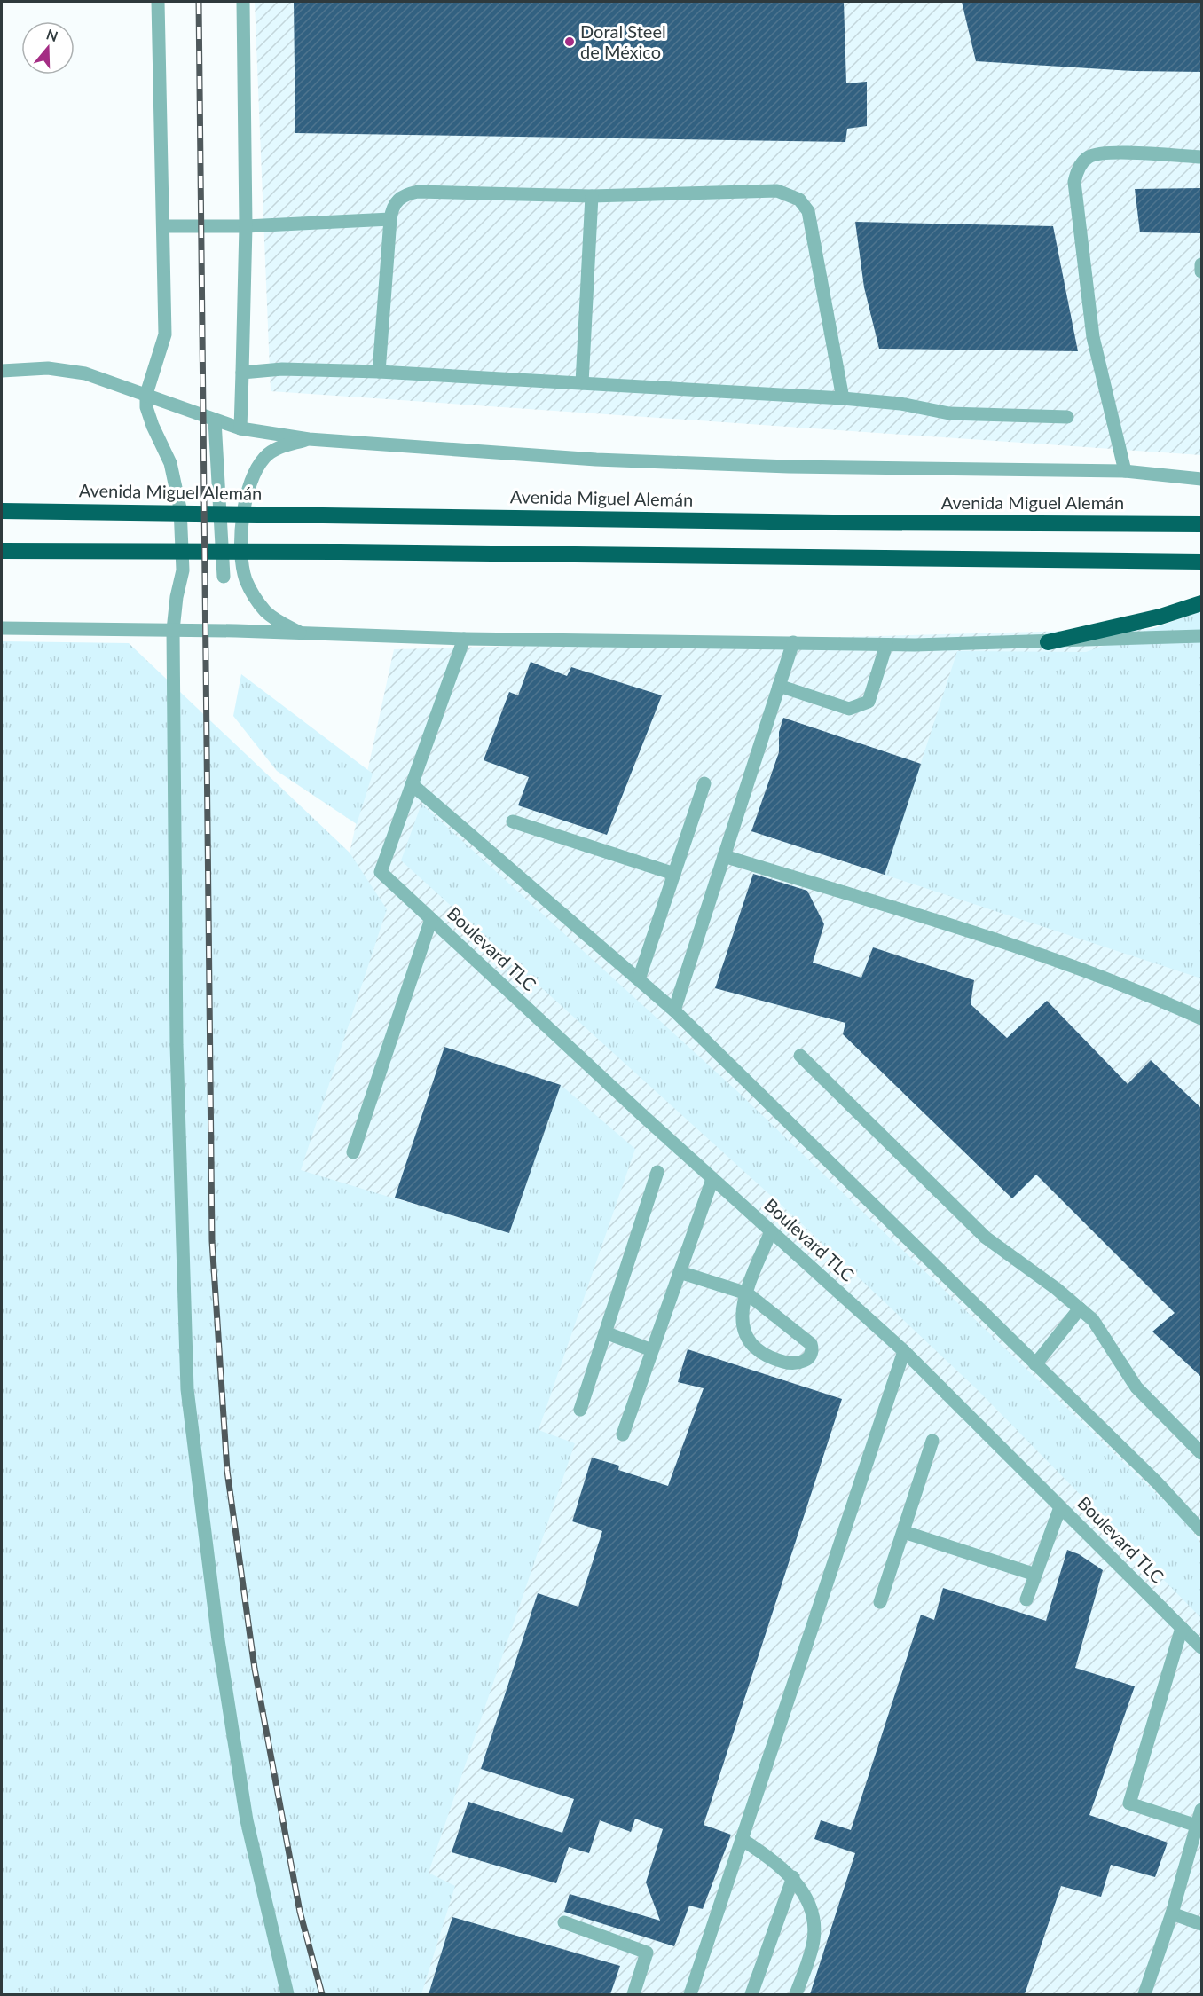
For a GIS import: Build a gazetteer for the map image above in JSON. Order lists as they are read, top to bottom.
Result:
{
  "streets": {
    "highway": ["Avenida Miguel Alemán"],
    "street": ["Boulevard TLC"]
  },
  "places": ["Doral Steel de México"],
  "north": "top"
}
